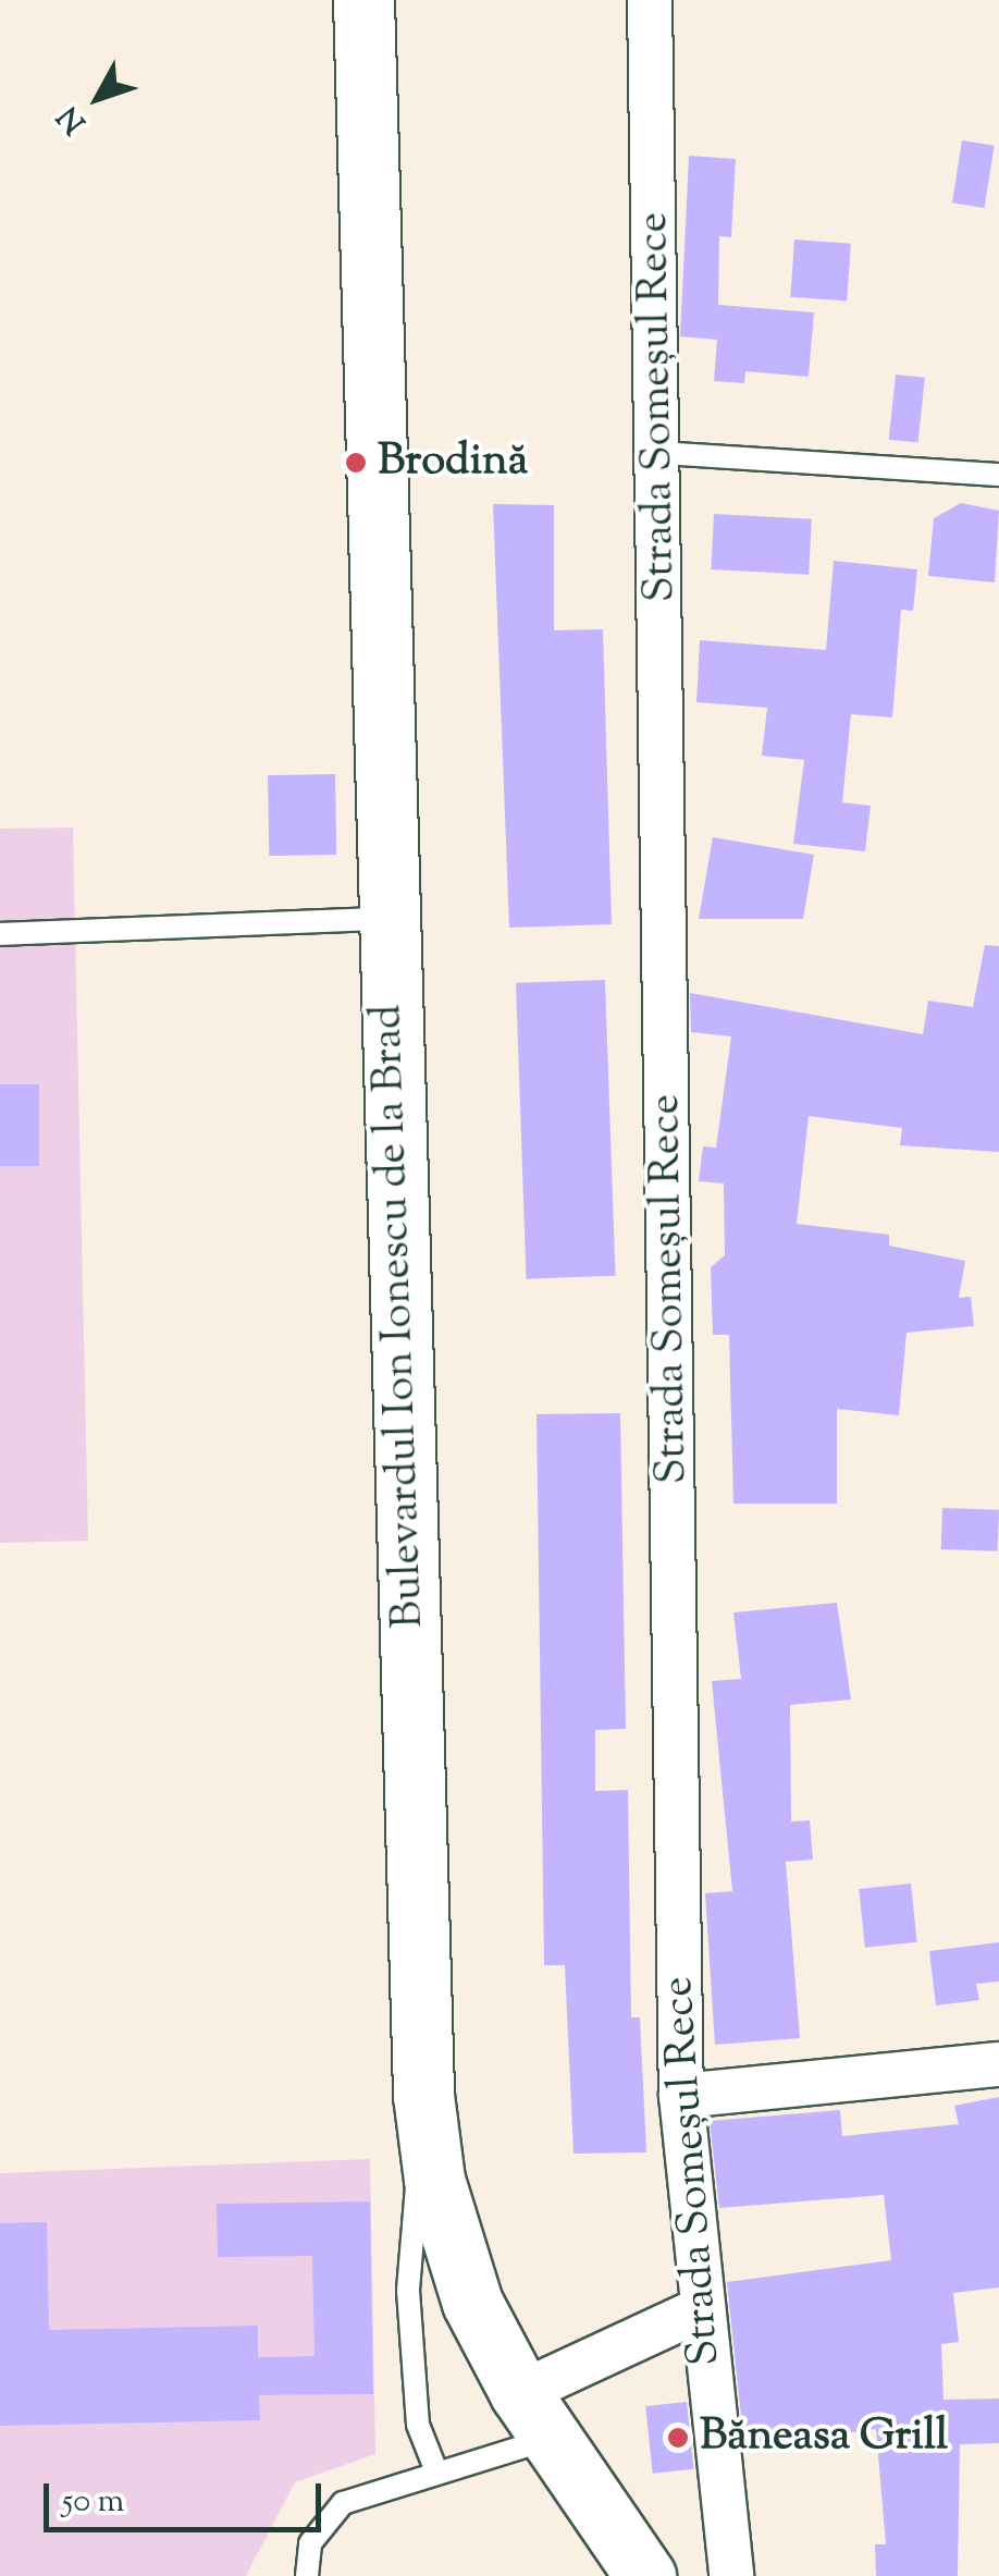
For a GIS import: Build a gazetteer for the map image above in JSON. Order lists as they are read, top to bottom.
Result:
{
  "streets": {
    "main road": ["Bulevardul Ion Ionescu de la Brad"],
    "street": ["Strada Someșul Rece"]
  },
  "places": ["Brodină", "Băneasa Grill"],
  "scale_bar": "50 m",
  "north": "bottom left"
}
